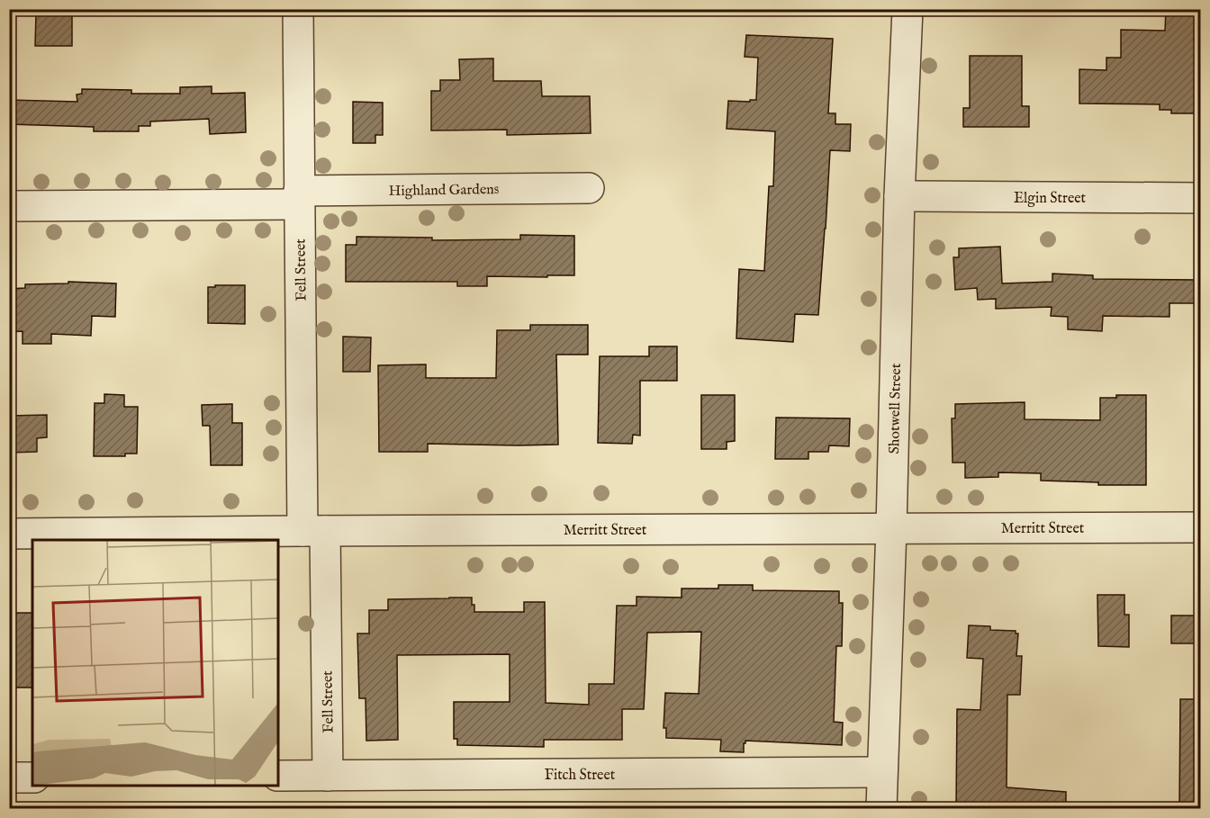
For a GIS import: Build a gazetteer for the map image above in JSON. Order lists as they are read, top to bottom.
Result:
{
  "streets": {
    "street": [
      "Highland Gardens",
      "Elgin Street",
      "Fell Street",
      "Shotwell Street",
      "Merritt Street",
      "Fitch Street"
    ]
  },
  "crossings": [
    ["Highland Gardens", "Fell Street"],
    ["Elgin Street", "Shotwell Street"],
    ["Fell Street", "Merritt Street"],
    ["Fell Street", "Fitch Street"],
    ["Shotwell Street", "Merritt Street"],
    ["Shotwell Street", "Fitch Street"]
  ]
}
